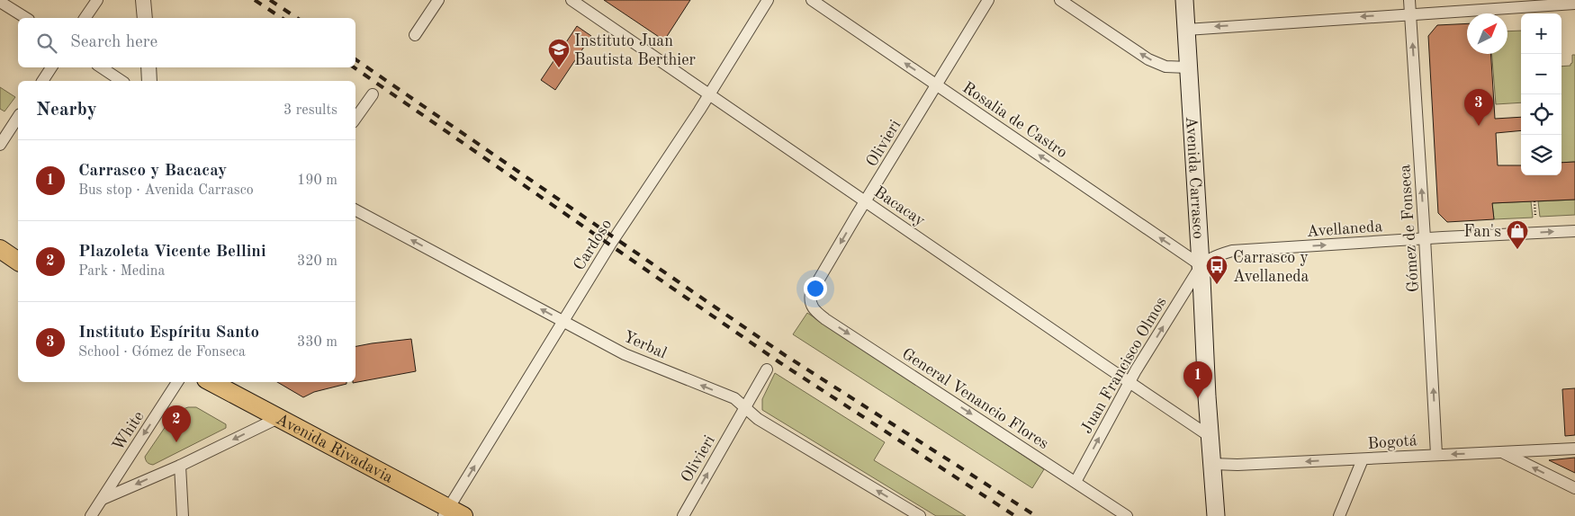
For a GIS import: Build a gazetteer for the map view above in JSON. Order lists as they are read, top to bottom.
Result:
{
  "streets": {
    "main road": ["Avenida Carrasco", "Avenida Rivadavia"],
    "street": [
      "Rosalia de Castro",
      "Olivieri",
      "Bacacay",
      "Avellaneda",
      "Gómez de Fonseca",
      "Cardoso",
      "Yerbal",
      "Juan Francisco Olmos",
      "General Venancio Flores",
      "White",
      "Bogotá"
    ]
  },
  "crossings": [
    ["Rosalia de Castro", "Olivieri"],
    ["Rosalia de Castro", "Avenida Carrasco"],
    ["Rosalia de Castro", "Avellaneda"],
    ["Rosalia de Castro", "Juan Francisco Olmos"],
    ["Olivieri", "Bacacay"],
    ["Olivieri", "Yerbal"],
    ["Olivieri", "General Venancio Flores"],
    ["Avenida Carrasco", "Bacacay"],
    ["Avenida Carrasco", "Avellaneda"],
    ["Avenida Carrasco", "Juan Francisco Olmos"],
    ["Avenida Carrasco", "Bogotá"],
    ["Bacacay", "Cardoso"],
    ["Bacacay", "Juan Francisco Olmos"],
    ["Avellaneda", "Gómez de Fonseca"],
    ["Avellaneda", "Juan Francisco Olmos"],
    ["Gómez de Fonseca", "Bogotá"],
    ["Cardoso", "Yerbal"],
    ["Cardoso", "Avenida Rivadavia"],
    ["Juan Francisco Olmos", "General Venancio Flores"]
  ],
  "one_way": [
    "Rosalia de Castro",
    "Avellaneda",
    "Gómez de Fonseca",
    "Cardoso",
    "Yerbal",
    "Juan Francisco Olmos",
    "General Venancio Flores",
    "White",
    "Bogotá"
  ],
  "places": {
    "school or university": ["Instituto Juan Bautista Berthier"],
    "shop": ["Fan's"],
    "bus stop": ["Carrasco y Avellaneda"]
  },
  "north": "top right",
  "page": {
    "map_buttons": ["+", "−"],
    "search": "Search here",
    "heading": ["Nearby", "3 results"],
    "pins": ["3", "1", "2"],
    "list": [
      {
        "mark": "1",
        "name": "Carrasco y Bacacay",
        "note": "Bus stop · Avenida Carrasco",
        "value": "190 m"
      },
      {
        "mark": "2",
        "name": "Plazoleta Vicente Bellini",
        "note": "Park · Medina",
        "value": "320 m"
      },
      {
        "mark": "3",
        "name": "Instituto Espíritu Santo",
        "note": "School · Gómez de Fonseca",
        "value": "330 m"
      }
    ]
  }
}
